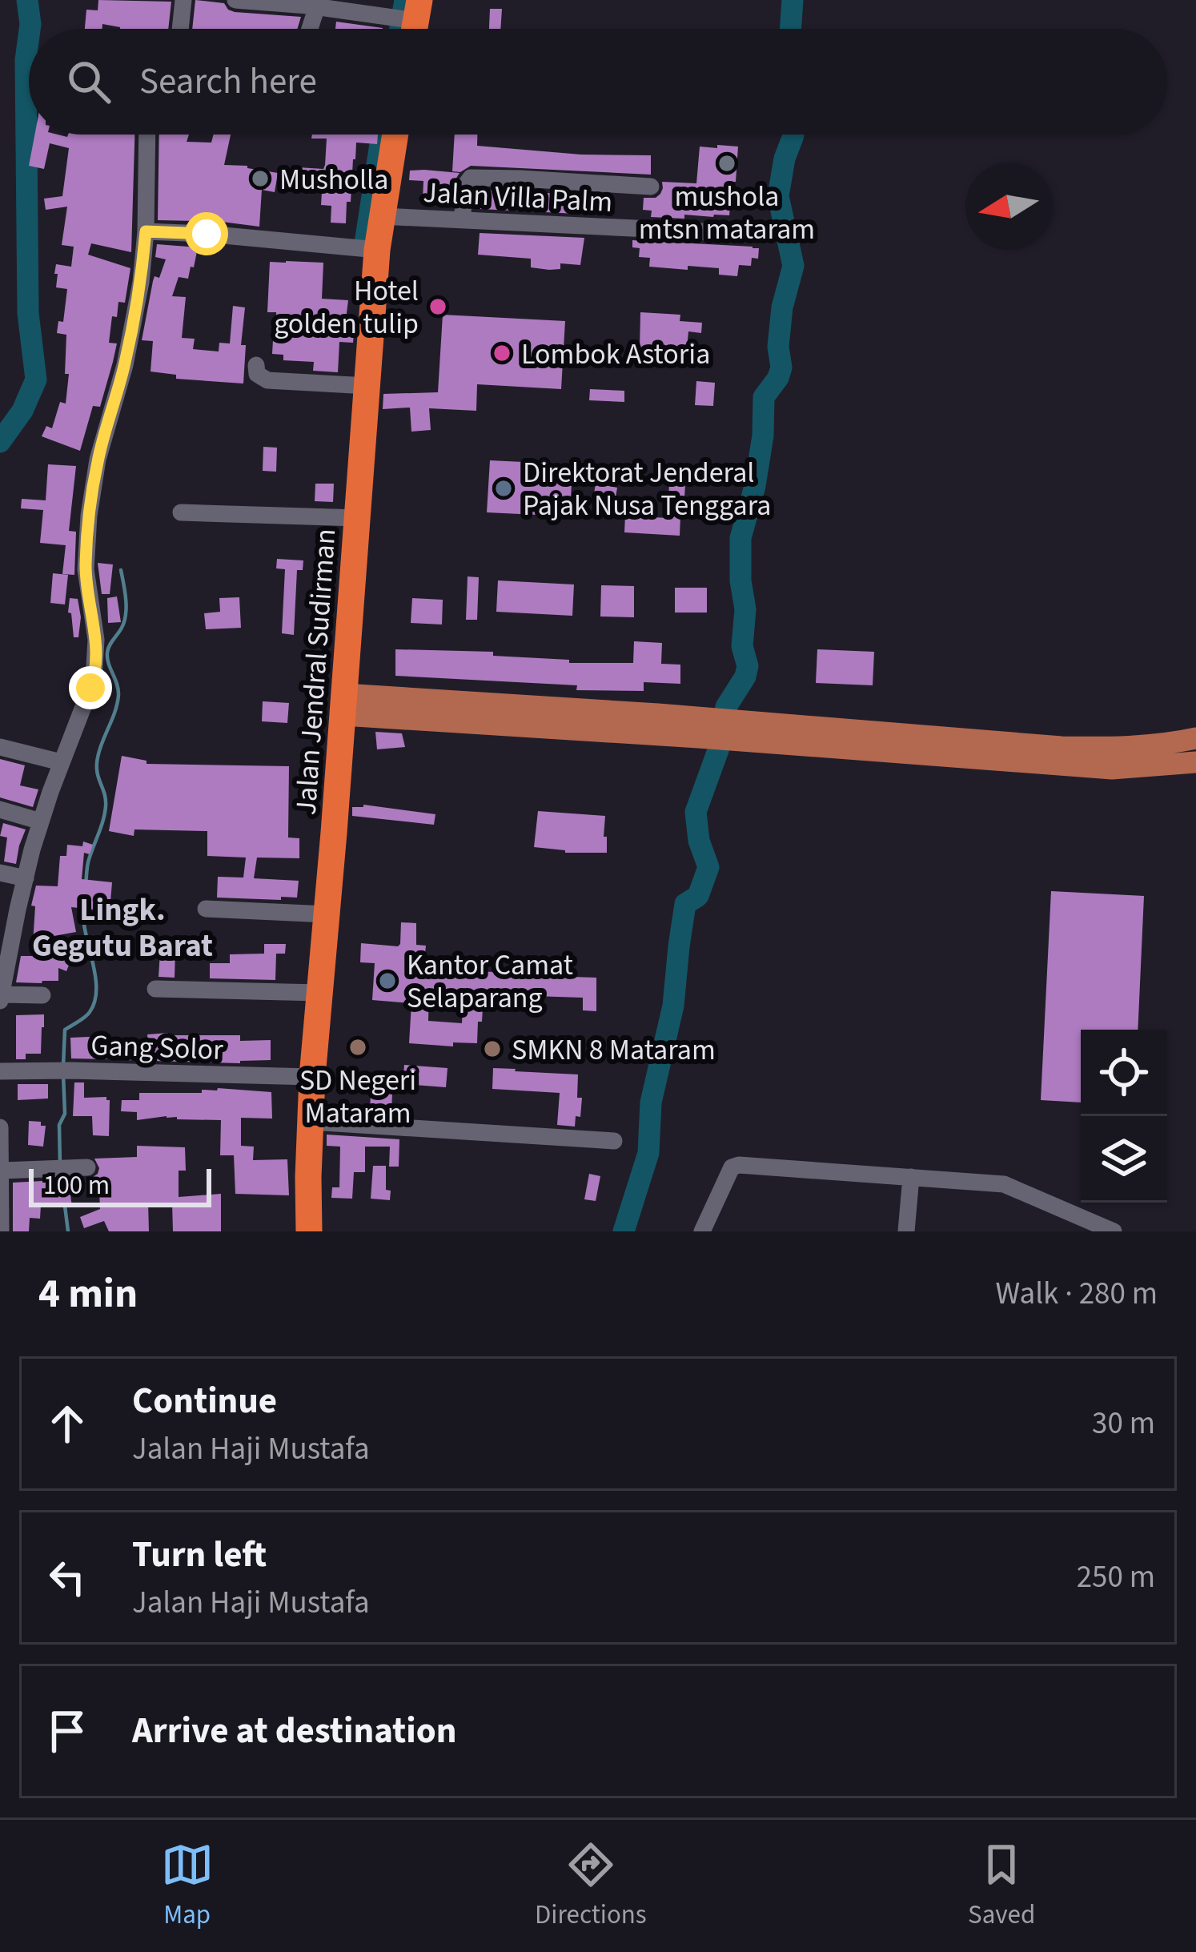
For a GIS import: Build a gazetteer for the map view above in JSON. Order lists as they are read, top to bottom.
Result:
{
  "streets": {
    "highway": ["Jalan Jendral Sudirman"],
    "street": ["Jalan Villa Palm", "Gang Solor"]
  },
  "crossings": [
    ["Jalan Villa Palm", "Jalan Jendral Sudirman"],
    ["Jalan Jendral Sudirman", "Gang Solor"]
  ],
  "districts": ["Lingk. Gegutu Barat"],
  "places": [
    "mushola mtsn mataram",
    "Musholla",
    "Hotel golden tulip",
    "Lombok Astoria",
    "Direktorat Jenderal Pajak Nusa Tenggara",
    "Kantor Camat Selaparang",
    "SD Negeri Mataram",
    "SMKN 8 Mataram"
  ],
  "scale_bar": "100 m",
  "north": "left",
  "page": {
    "search": "Search here",
    "scale": "100 m",
    "heading": ["4 min", "Walk · 280 m"],
    "list": [
      ["Continue", "Jalan Haji Mustafa", "30 m"],
      ["Turn left", "Jalan Haji Mustafa", "250 m"],
      "Arrive at destination"
    ],
    "nav": ["Map", "Directions", "Saved"]
  }
}
